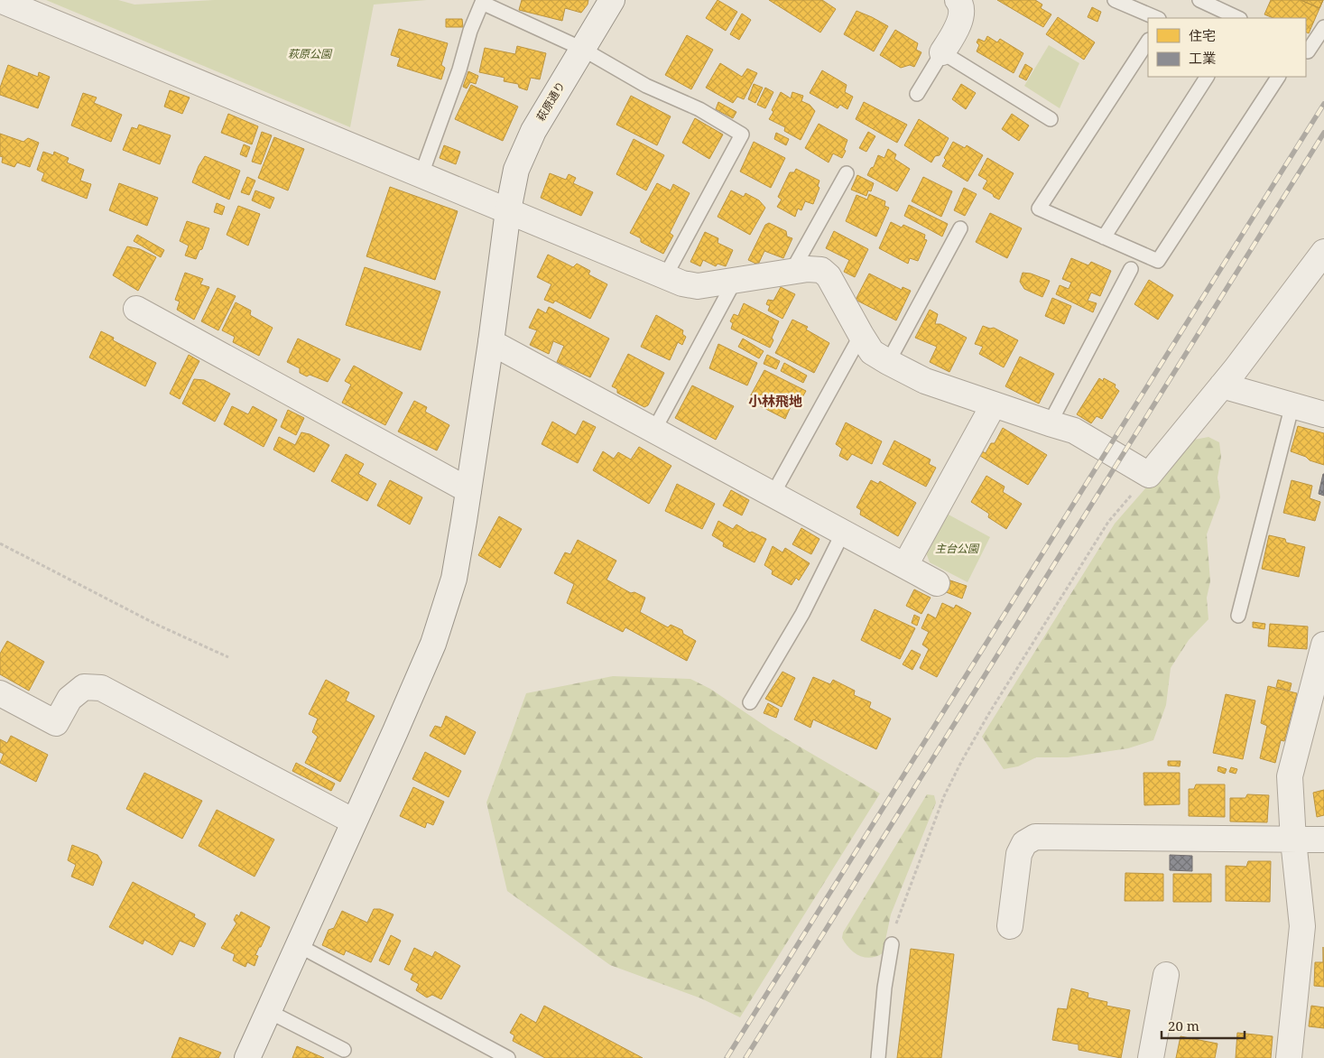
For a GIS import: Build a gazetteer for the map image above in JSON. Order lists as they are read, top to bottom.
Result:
{
  "streets": {
    "street": ["萩原通り"]
  },
  "districts": ["小林飛地"],
  "parks": ["萩原公園", "主台公園"],
  "legend": ["住宅", "工業"],
  "scale_bar": "20 m"
}
